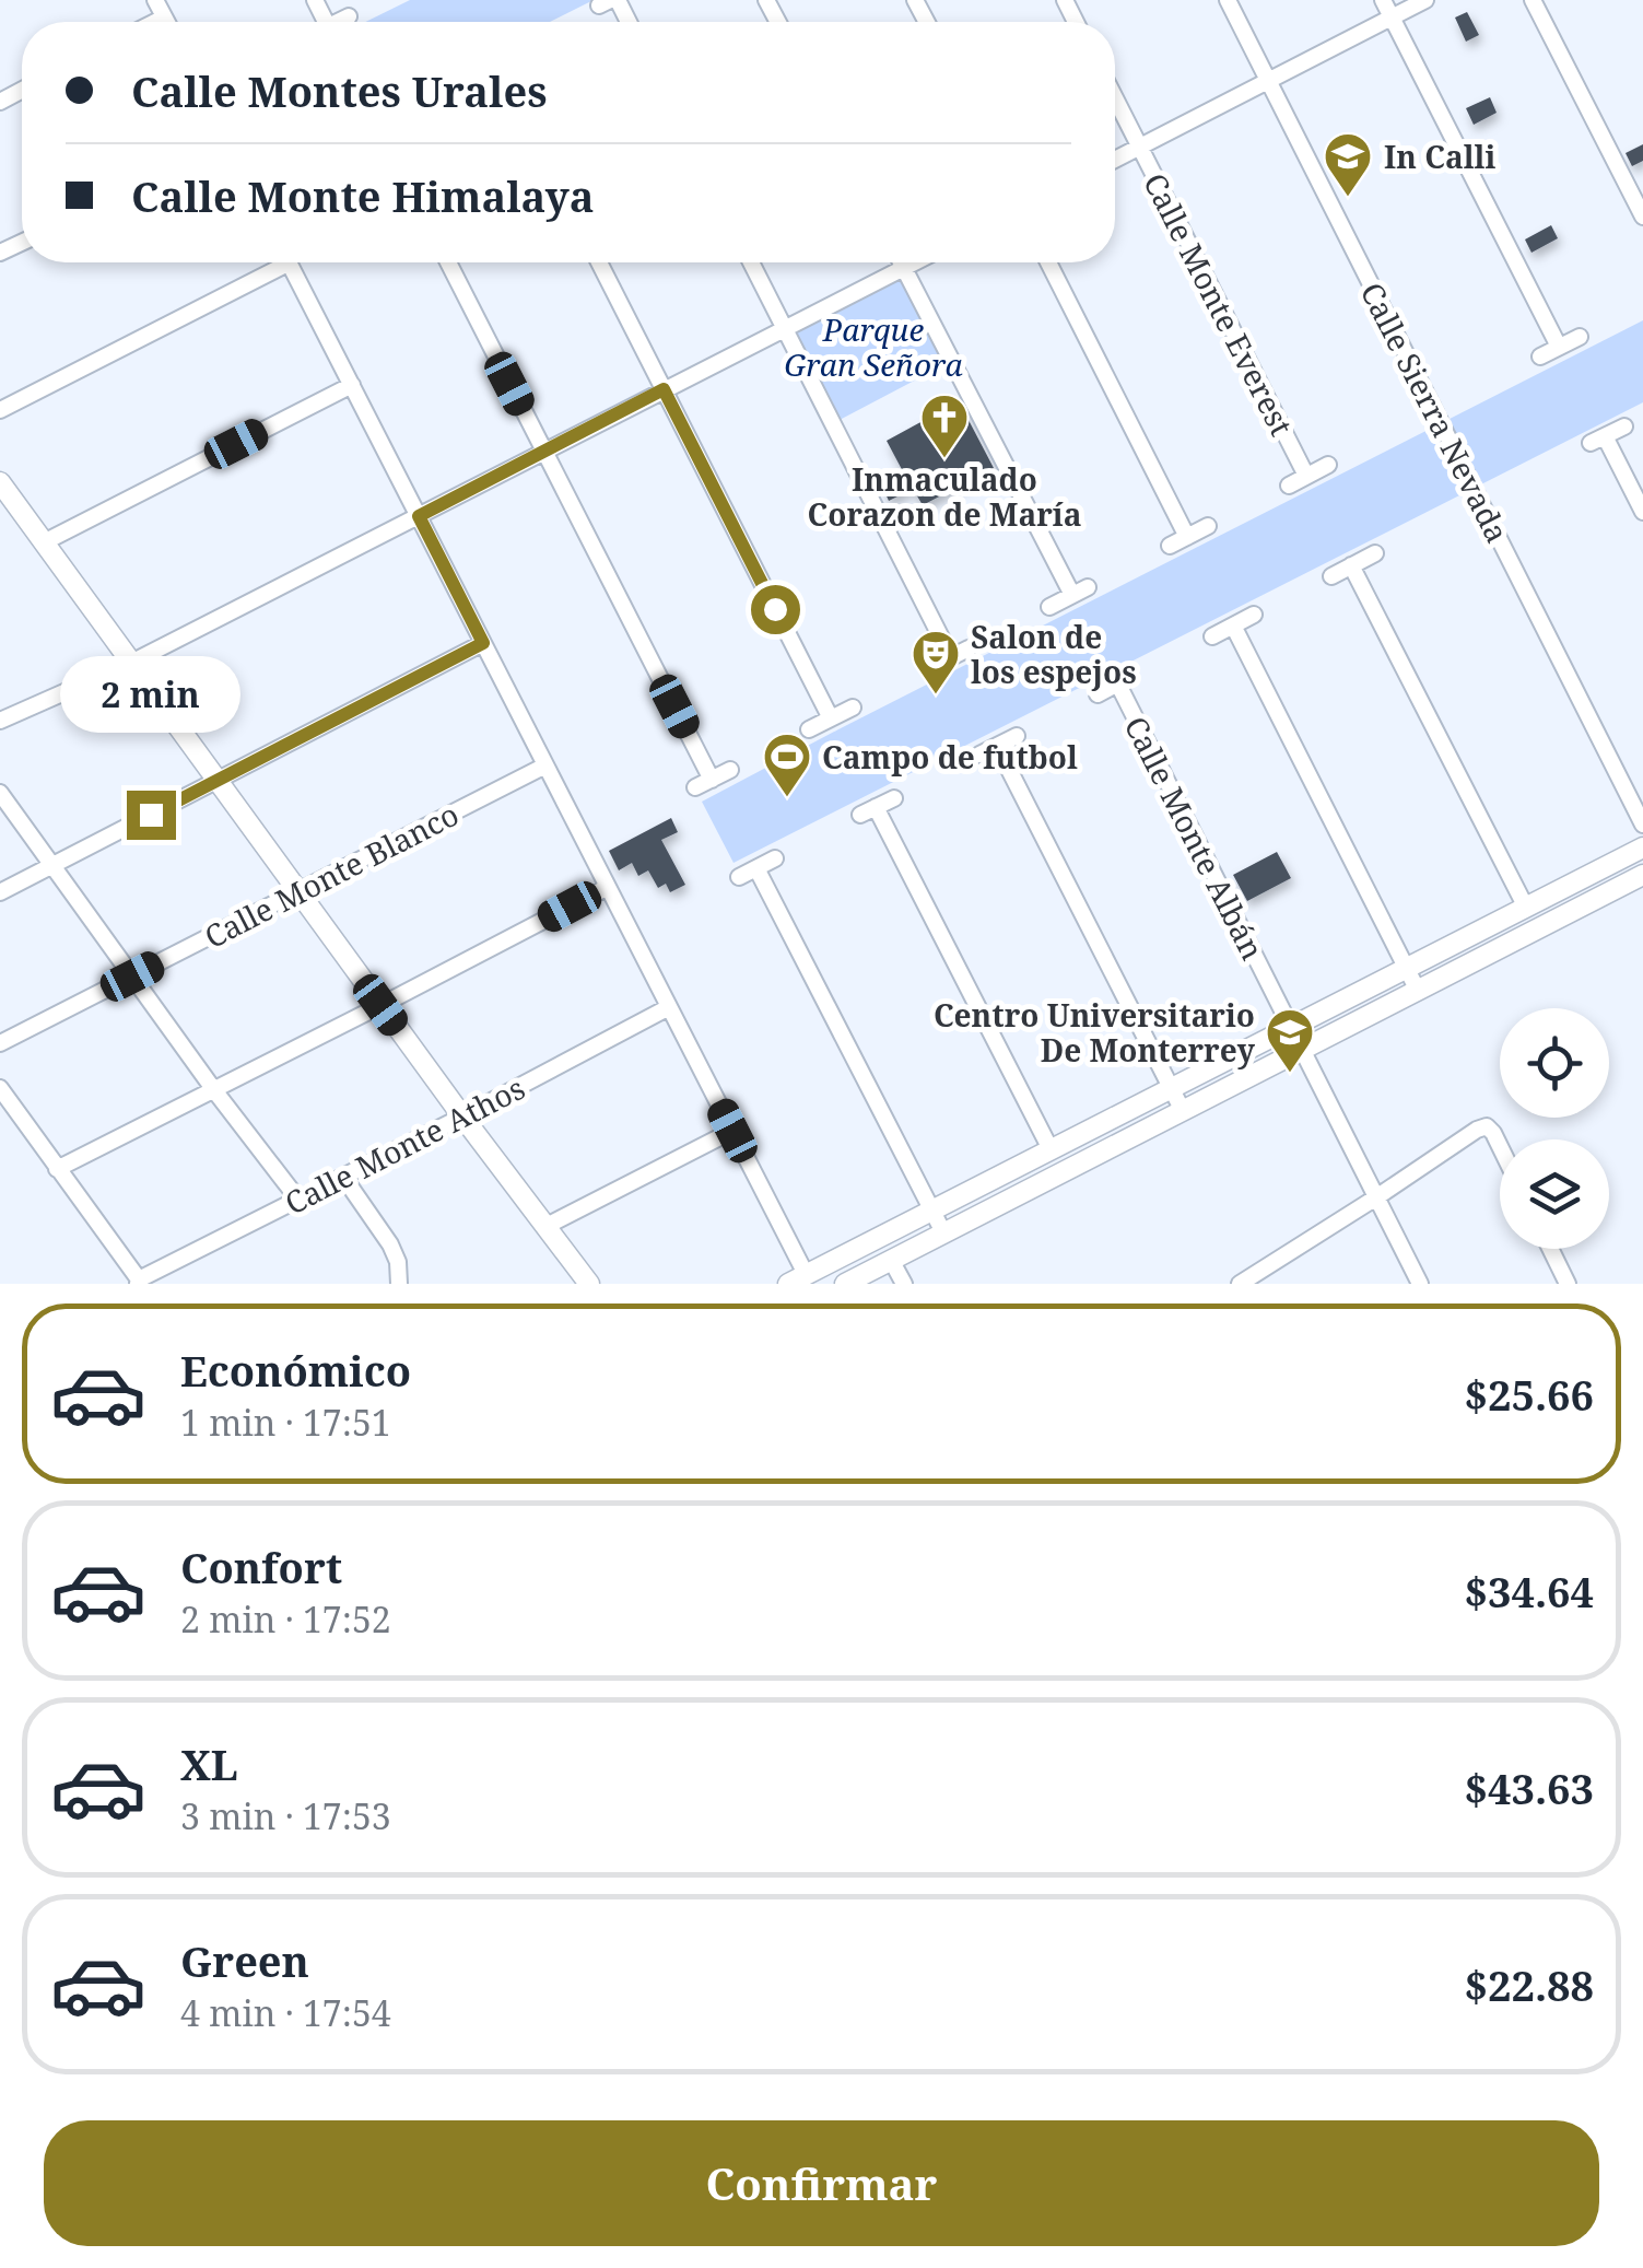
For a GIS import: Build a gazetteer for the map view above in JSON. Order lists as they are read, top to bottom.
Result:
{
  "streets": {
    "street": [
      "Calle Monte Everest",
      "Calle Sierra Nevada",
      "Calle Monte Albán",
      "Calle Monte Blanco",
      "Calle Monte Athos"
    ]
  },
  "parks": ["Parque Gran Señora"],
  "places": {
    "school or university": ["In Calli", "Centro Universitario De Monterrey"],
    "church": ["Inmaculado Corazon de María"],
    "theatre": ["Salon de los espejos"],
    "sports": ["Campo de futbol"]
  },
  "page": {
    "banner": ["Calle Montes Urales", "Calle Monte Himalaya"],
    "bubble": "2 min",
    "list": [
      {
        "name": "Económico",
        "note": "1 min · 17:51",
        "value": "$25.66"
      },
      {
        "name": "Confort",
        "note": "2 min · 17:52",
        "value": "$34.64"
      },
      {
        "name": "XL",
        "note": "3 min · 17:53",
        "value": "$43.63"
      },
      {
        "name": "Green",
        "note": "4 min · 17:54",
        "value": "$22.88"
      }
    ],
    "buttons": "Confirmar"
  }
}
